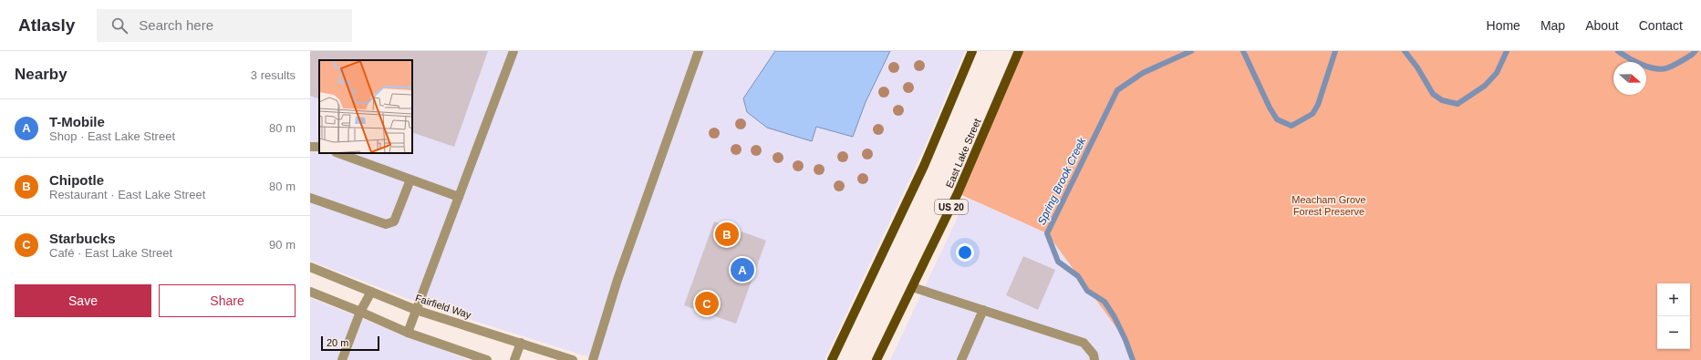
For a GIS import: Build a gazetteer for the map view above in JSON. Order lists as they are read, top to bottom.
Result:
{
  "streets": {
    "main road": ["East Lake Street", "US 20"],
    "street": ["Fairfield Way"]
  },
  "water": ["Spring Brook Creek"],
  "parks": ["Meacham Grove Forest Preserve"],
  "scale_bar": "20 m",
  "north": "right",
  "page": {
    "header": "Atlasly",
    "search": "Search here",
    "nav": [
      "Home",
      "Map",
      "About",
      "Contact"
    ],
    "heading": ["Nearby", "3 results"],
    "list": [
      {
        "mark": "A",
        "name": "T-Mobile",
        "note": "Shop · East Lake Street",
        "value": "80 m"
      },
      {
        "mark": "B",
        "name": "Chipotle",
        "note": "Restaurant · East Lake Street",
        "value": "80 m"
      },
      {
        "mark": "C",
        "name": "Starbucks",
        "note": "Café · East Lake Street",
        "value": "90 m"
      }
    ],
    "pins": ["B", "A", "C"],
    "buttons": ["Save", "Share"],
    "map_buttons": ["+", "−"],
    "scale": "20 m"
  }
}
